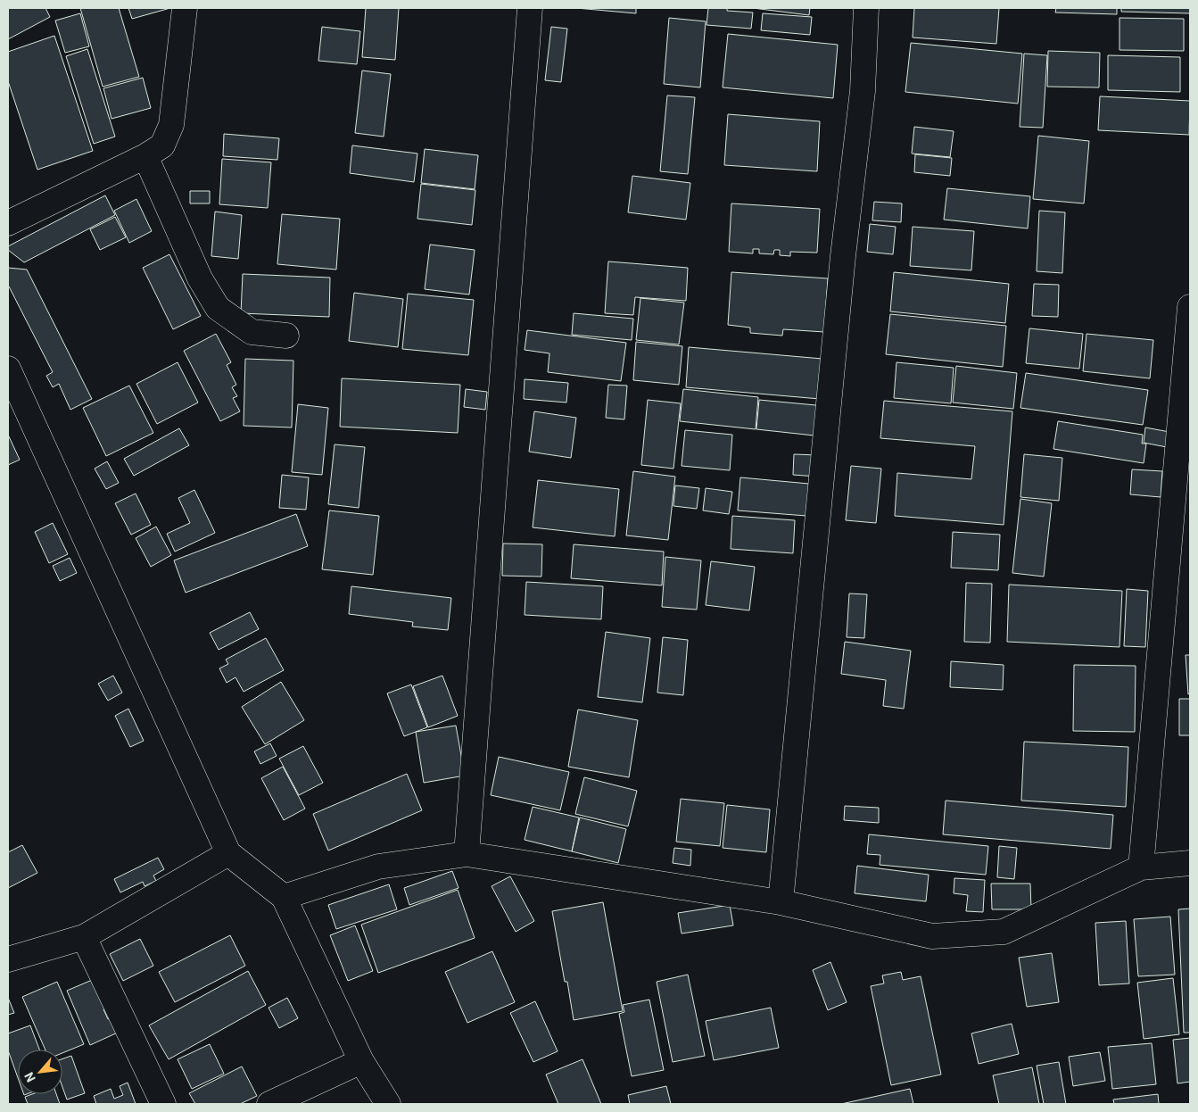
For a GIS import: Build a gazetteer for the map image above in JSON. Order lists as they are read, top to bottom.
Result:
{
  "north": "bottom left"
}
